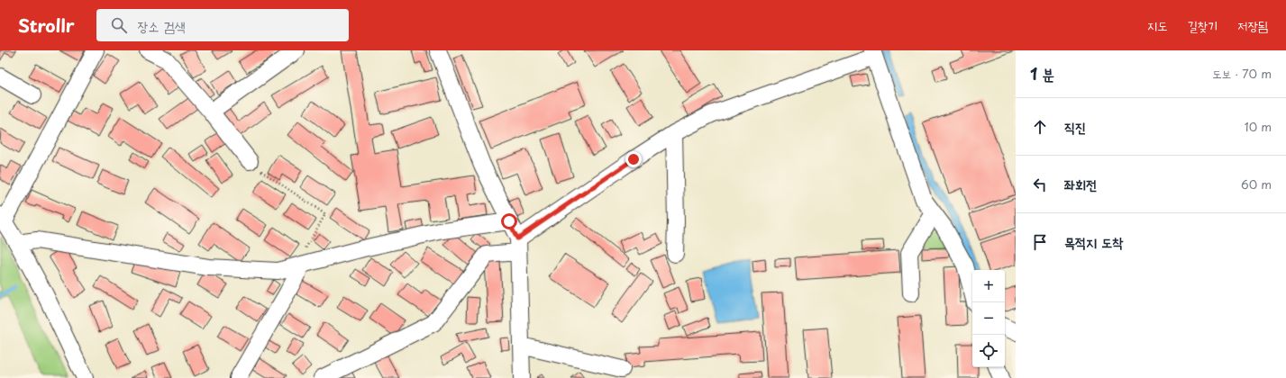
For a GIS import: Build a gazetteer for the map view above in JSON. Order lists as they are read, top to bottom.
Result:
{
  "page": {
    "header": "Strollr",
    "search": "장소 검색",
    "nav": ["지도", "길찾기", "저장됨"],
    "heading": ["1 분", "도보 · 70 m"],
    "list": [
      ["직진", "10 m"],
      ["좌회전", "60 m"],
      "목적지 도착"
    ],
    "map_buttons": ["+", "−"]
  }
}
